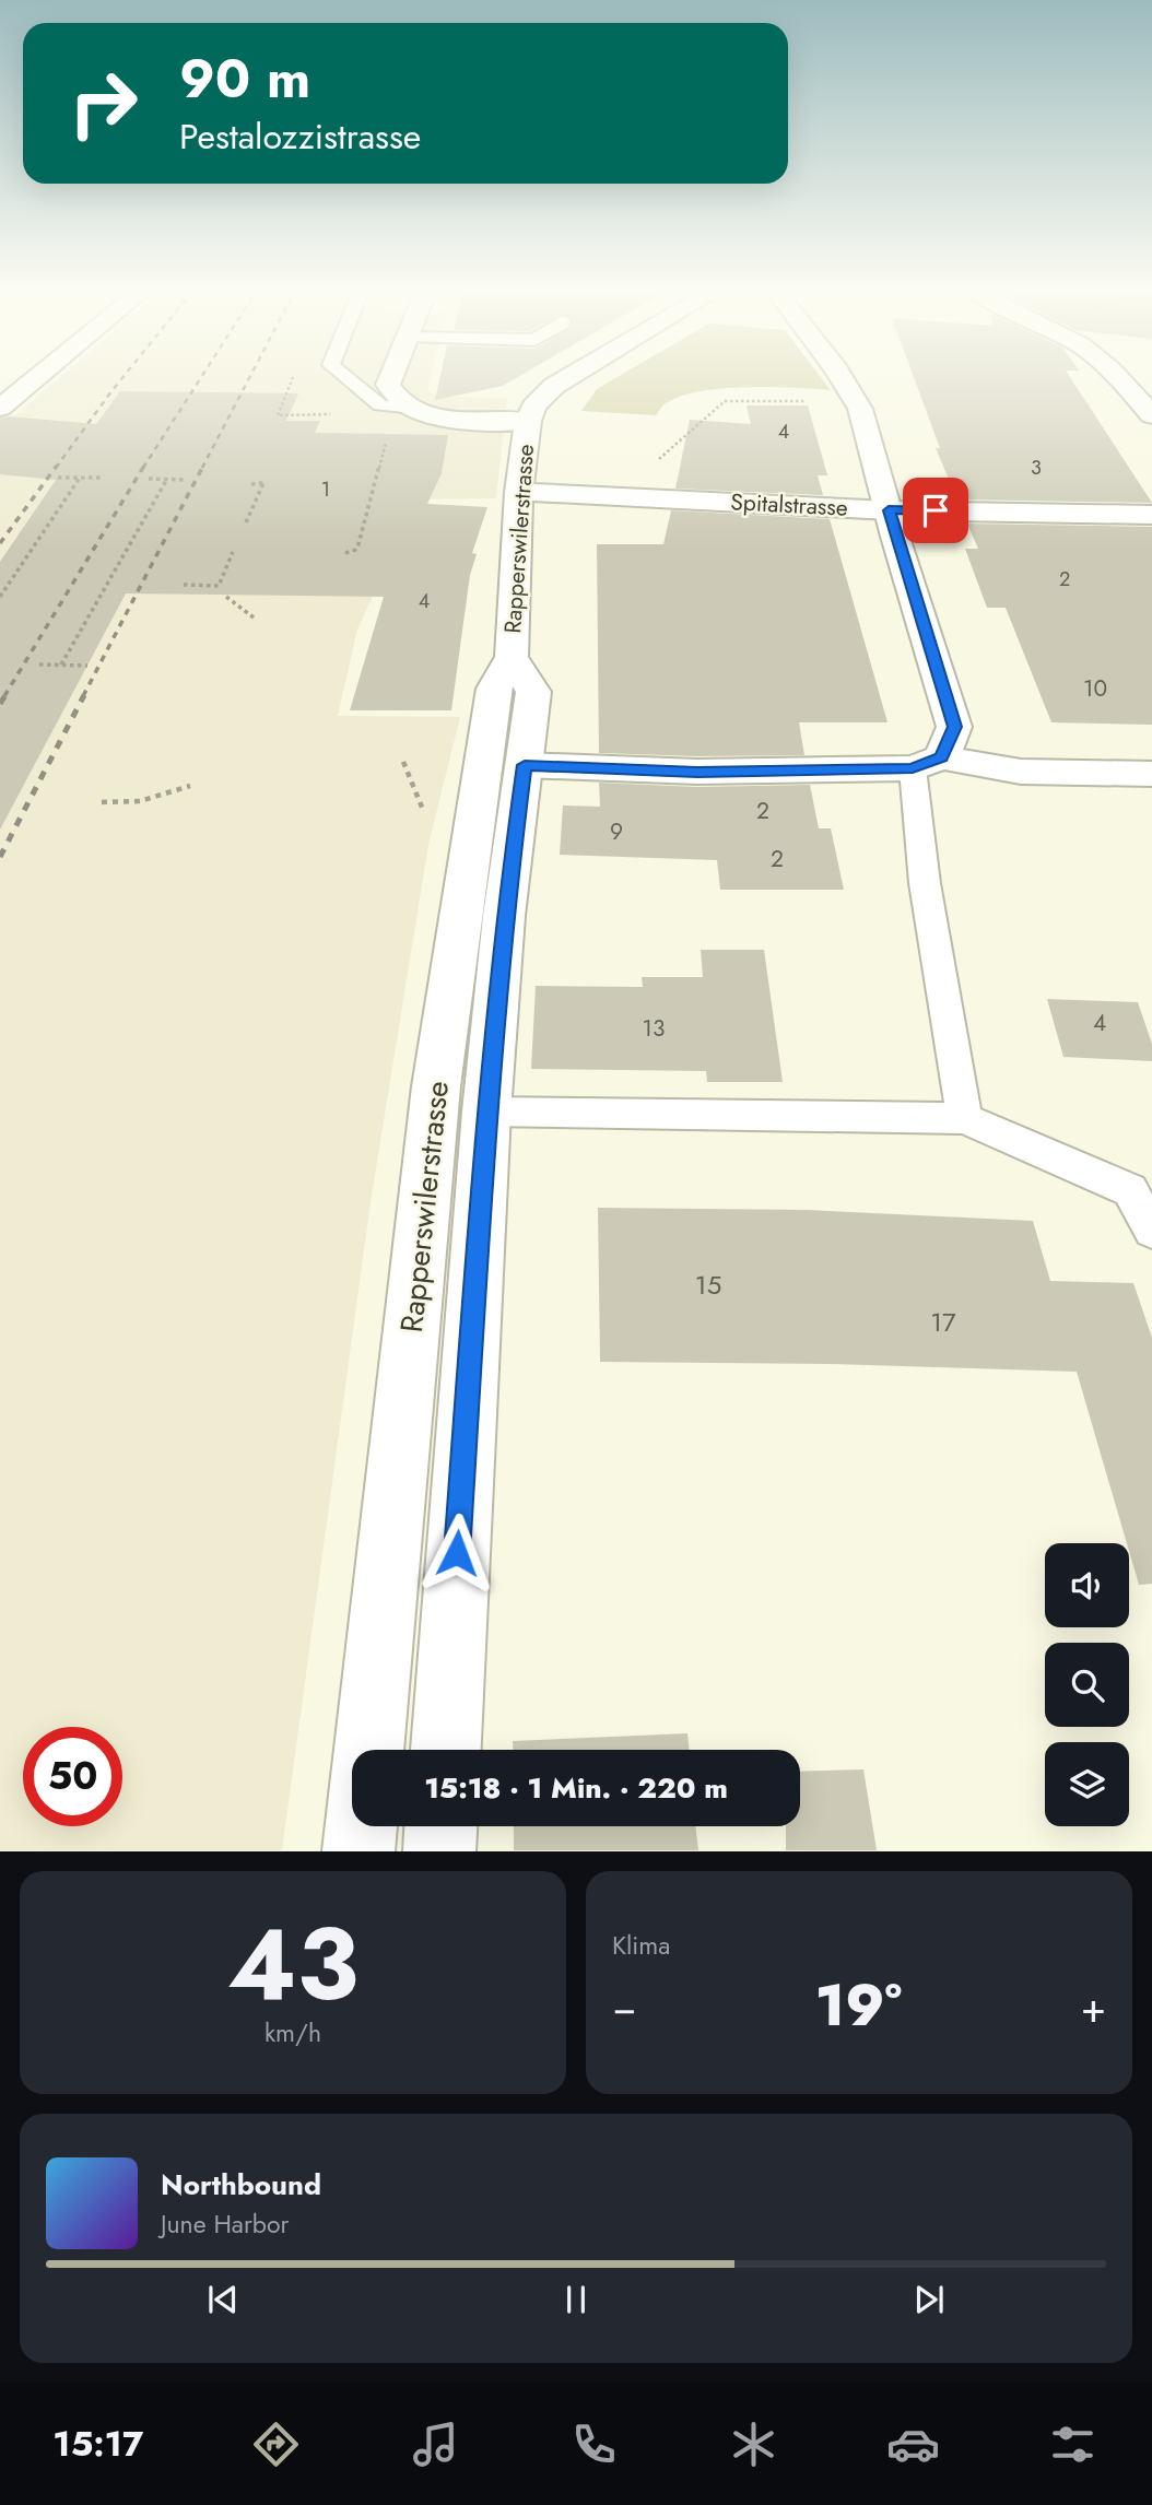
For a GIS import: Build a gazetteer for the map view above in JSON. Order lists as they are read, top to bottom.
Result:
{
  "streets": {
    "street": ["Spitalstrasse", "Rapperswilerstrasse"]
  },
  "crossings": [
    ["Spitalstrasse", "Rapperswilerstrasse"]
  ],
  "house_numbers": [
    "4",
    "3",
    "1",
    "2",
    "4",
    "10",
    "2",
    "9",
    "2",
    "4",
    "13",
    "15",
    "17"
  ],
  "page": {
    "turn": ["90 m", "Pestalozzistrasse"],
    "limit": "50",
    "trip": "15:18 · 1 Min. · 220 m",
    "tile": [
      ["43", "km/h"],
      "Klima"
    ],
    "heat": ["−", "19°", "+"],
    "song": ["Northbound", "June Harbor"],
    "tabs": "15:17"
  }
}
